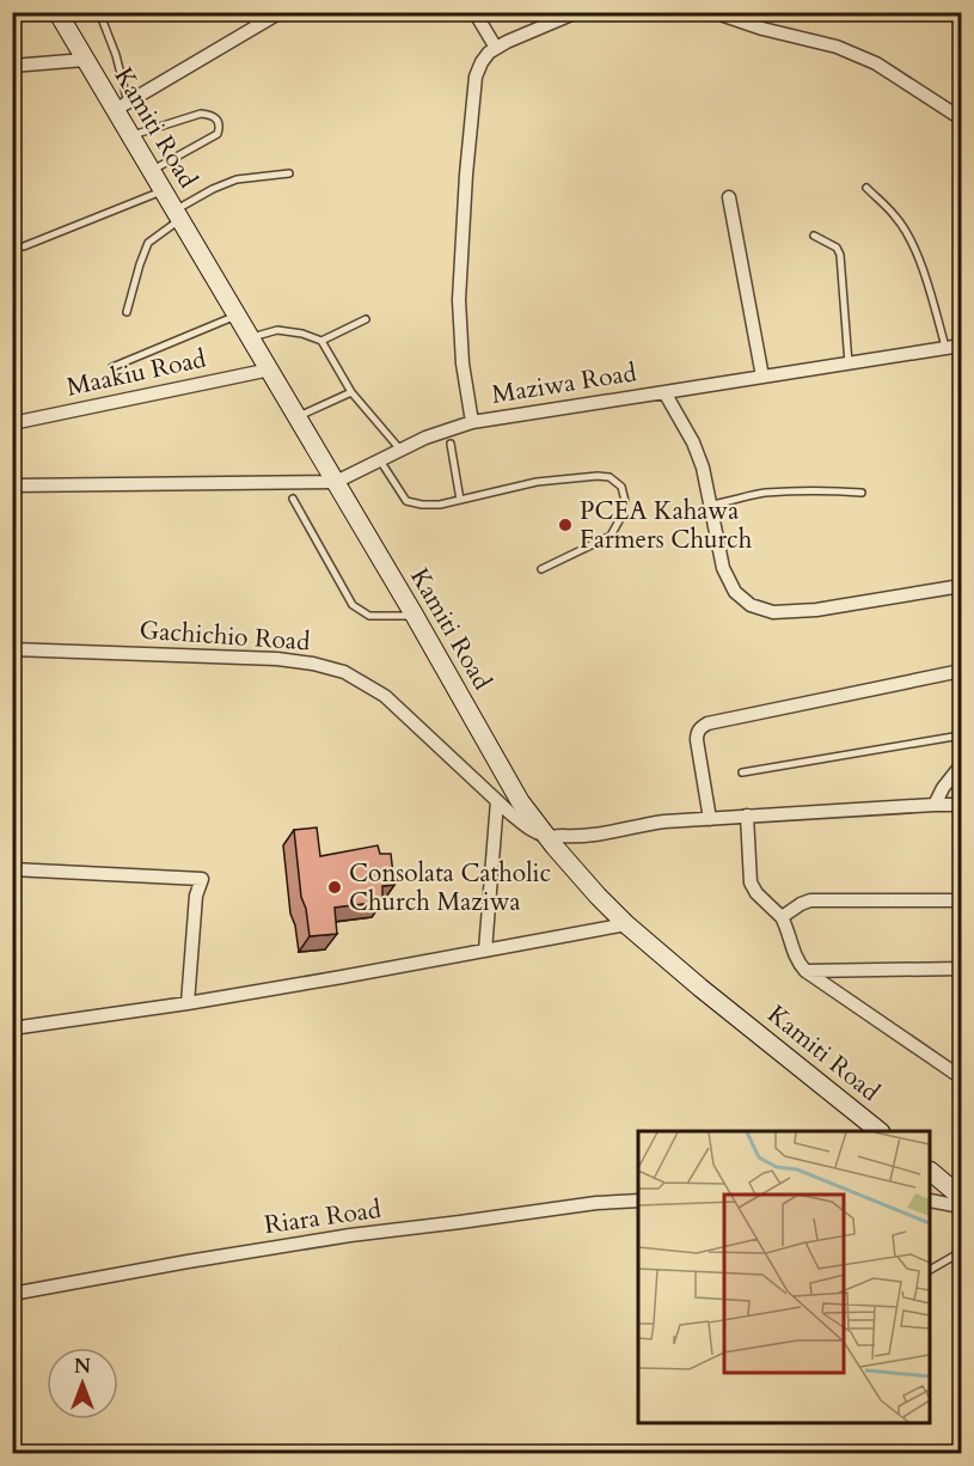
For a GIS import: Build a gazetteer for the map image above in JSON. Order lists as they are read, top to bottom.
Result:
{
  "streets": {
    "main road": ["Kamiti Road"],
    "street": [
      "Maakiu Road",
      "Maziwa Road",
      "Gachichio Road",
      "Riara Road"
    ]
  },
  "crossings": [
    ["Kamiti Road", "Maakiu Road"],
    ["Kamiti Road", "Maziwa Road"],
    ["Kamiti Road", "Gachichio Road"]
  ],
  "places": ["PCEA Kahawa Farmers Church", "Consolata Catholic Church Maziwa"],
  "north": "top"
}
